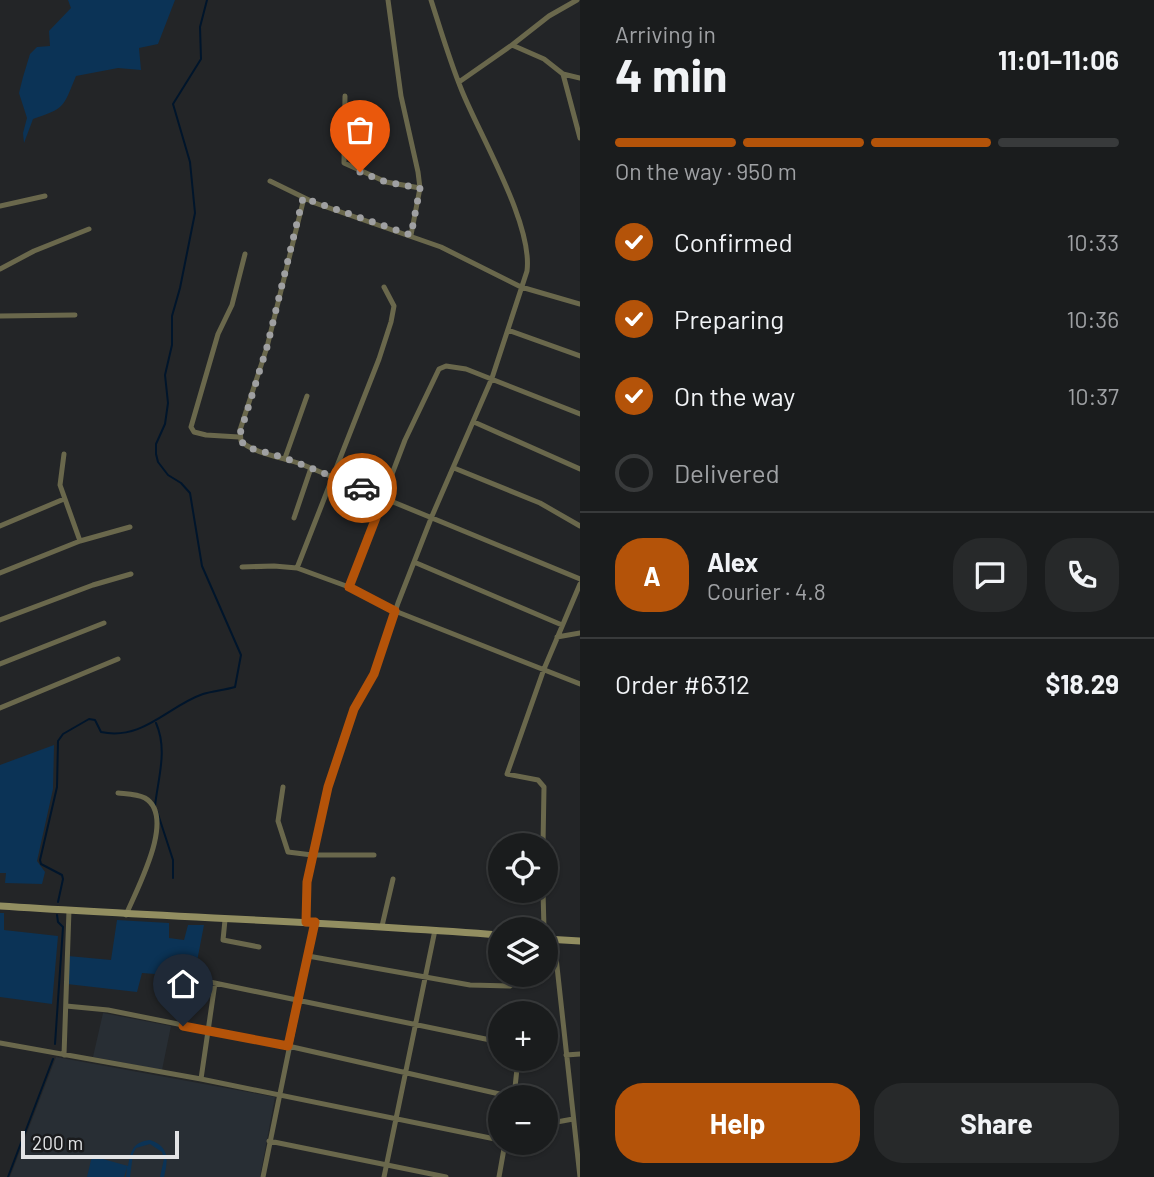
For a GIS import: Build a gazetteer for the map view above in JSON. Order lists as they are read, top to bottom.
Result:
{
  "scale_bar": "200 m",
  "page": {
    "heading": ["4 min", "Arriving in", "11:01–11:06"],
    "panel": [
      "Alex",
      "Courier · 4.8",
      "Order #6312",
      "$18.29"
    ],
    "bar": "On the way · 950 m",
    "list": [
      ["Confirmed", "10:33"],
      ["Preparing", "10:36"],
      ["On the way", "10:37"],
      "Delivered"
    ],
    "round": "A",
    "map_buttons": ["+", "−"],
    "buttons": ["Help", "Share"],
    "scale": "200 m"
  }
}
